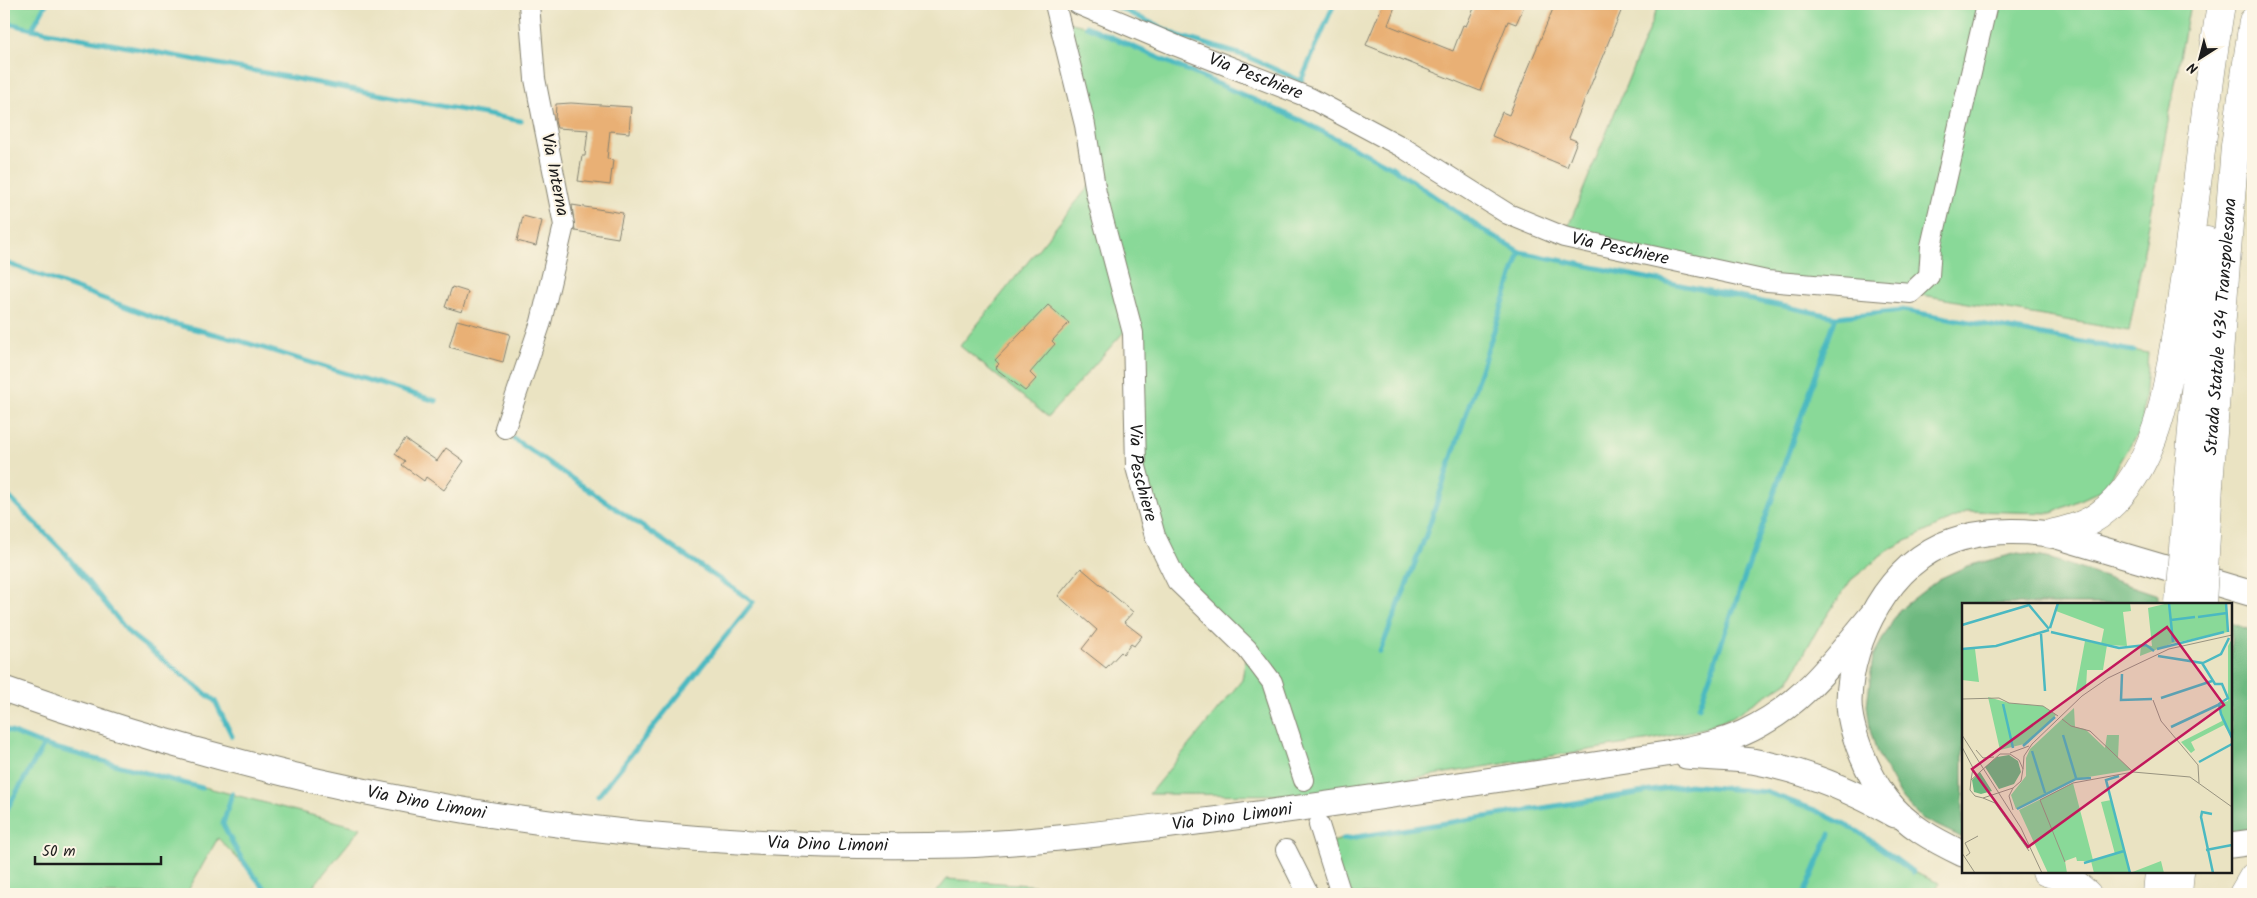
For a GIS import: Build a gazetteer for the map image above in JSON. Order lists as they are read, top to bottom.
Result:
{
  "streets": {
    "highway": ["Strada Statale 434 Transpolesana"],
    "main road": ["Via Dino Limoni"],
    "street": ["Via Peschiere", "Via Interna"]
  },
  "scale_bar": "50 m",
  "north": "bottom left"
}
